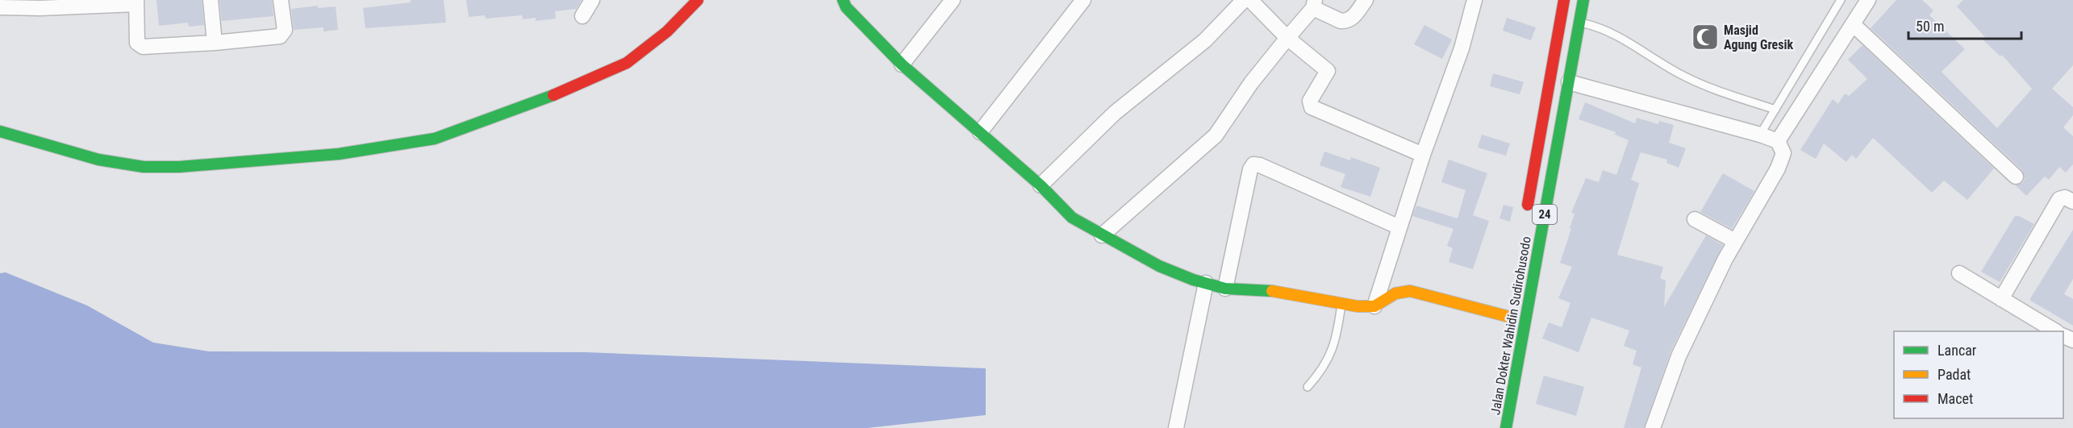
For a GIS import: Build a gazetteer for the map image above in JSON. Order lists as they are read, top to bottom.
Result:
{
  "streets": {
    "main road": ["24", "Jalan Dokter Wahidin Sudirohusodo"]
  },
  "places": {
    "mosque": ["Masjid Agung Gresik"]
  },
  "legend": ["Lancar", "Padat", "Macet"],
  "scale_bar": "50 m"
}
